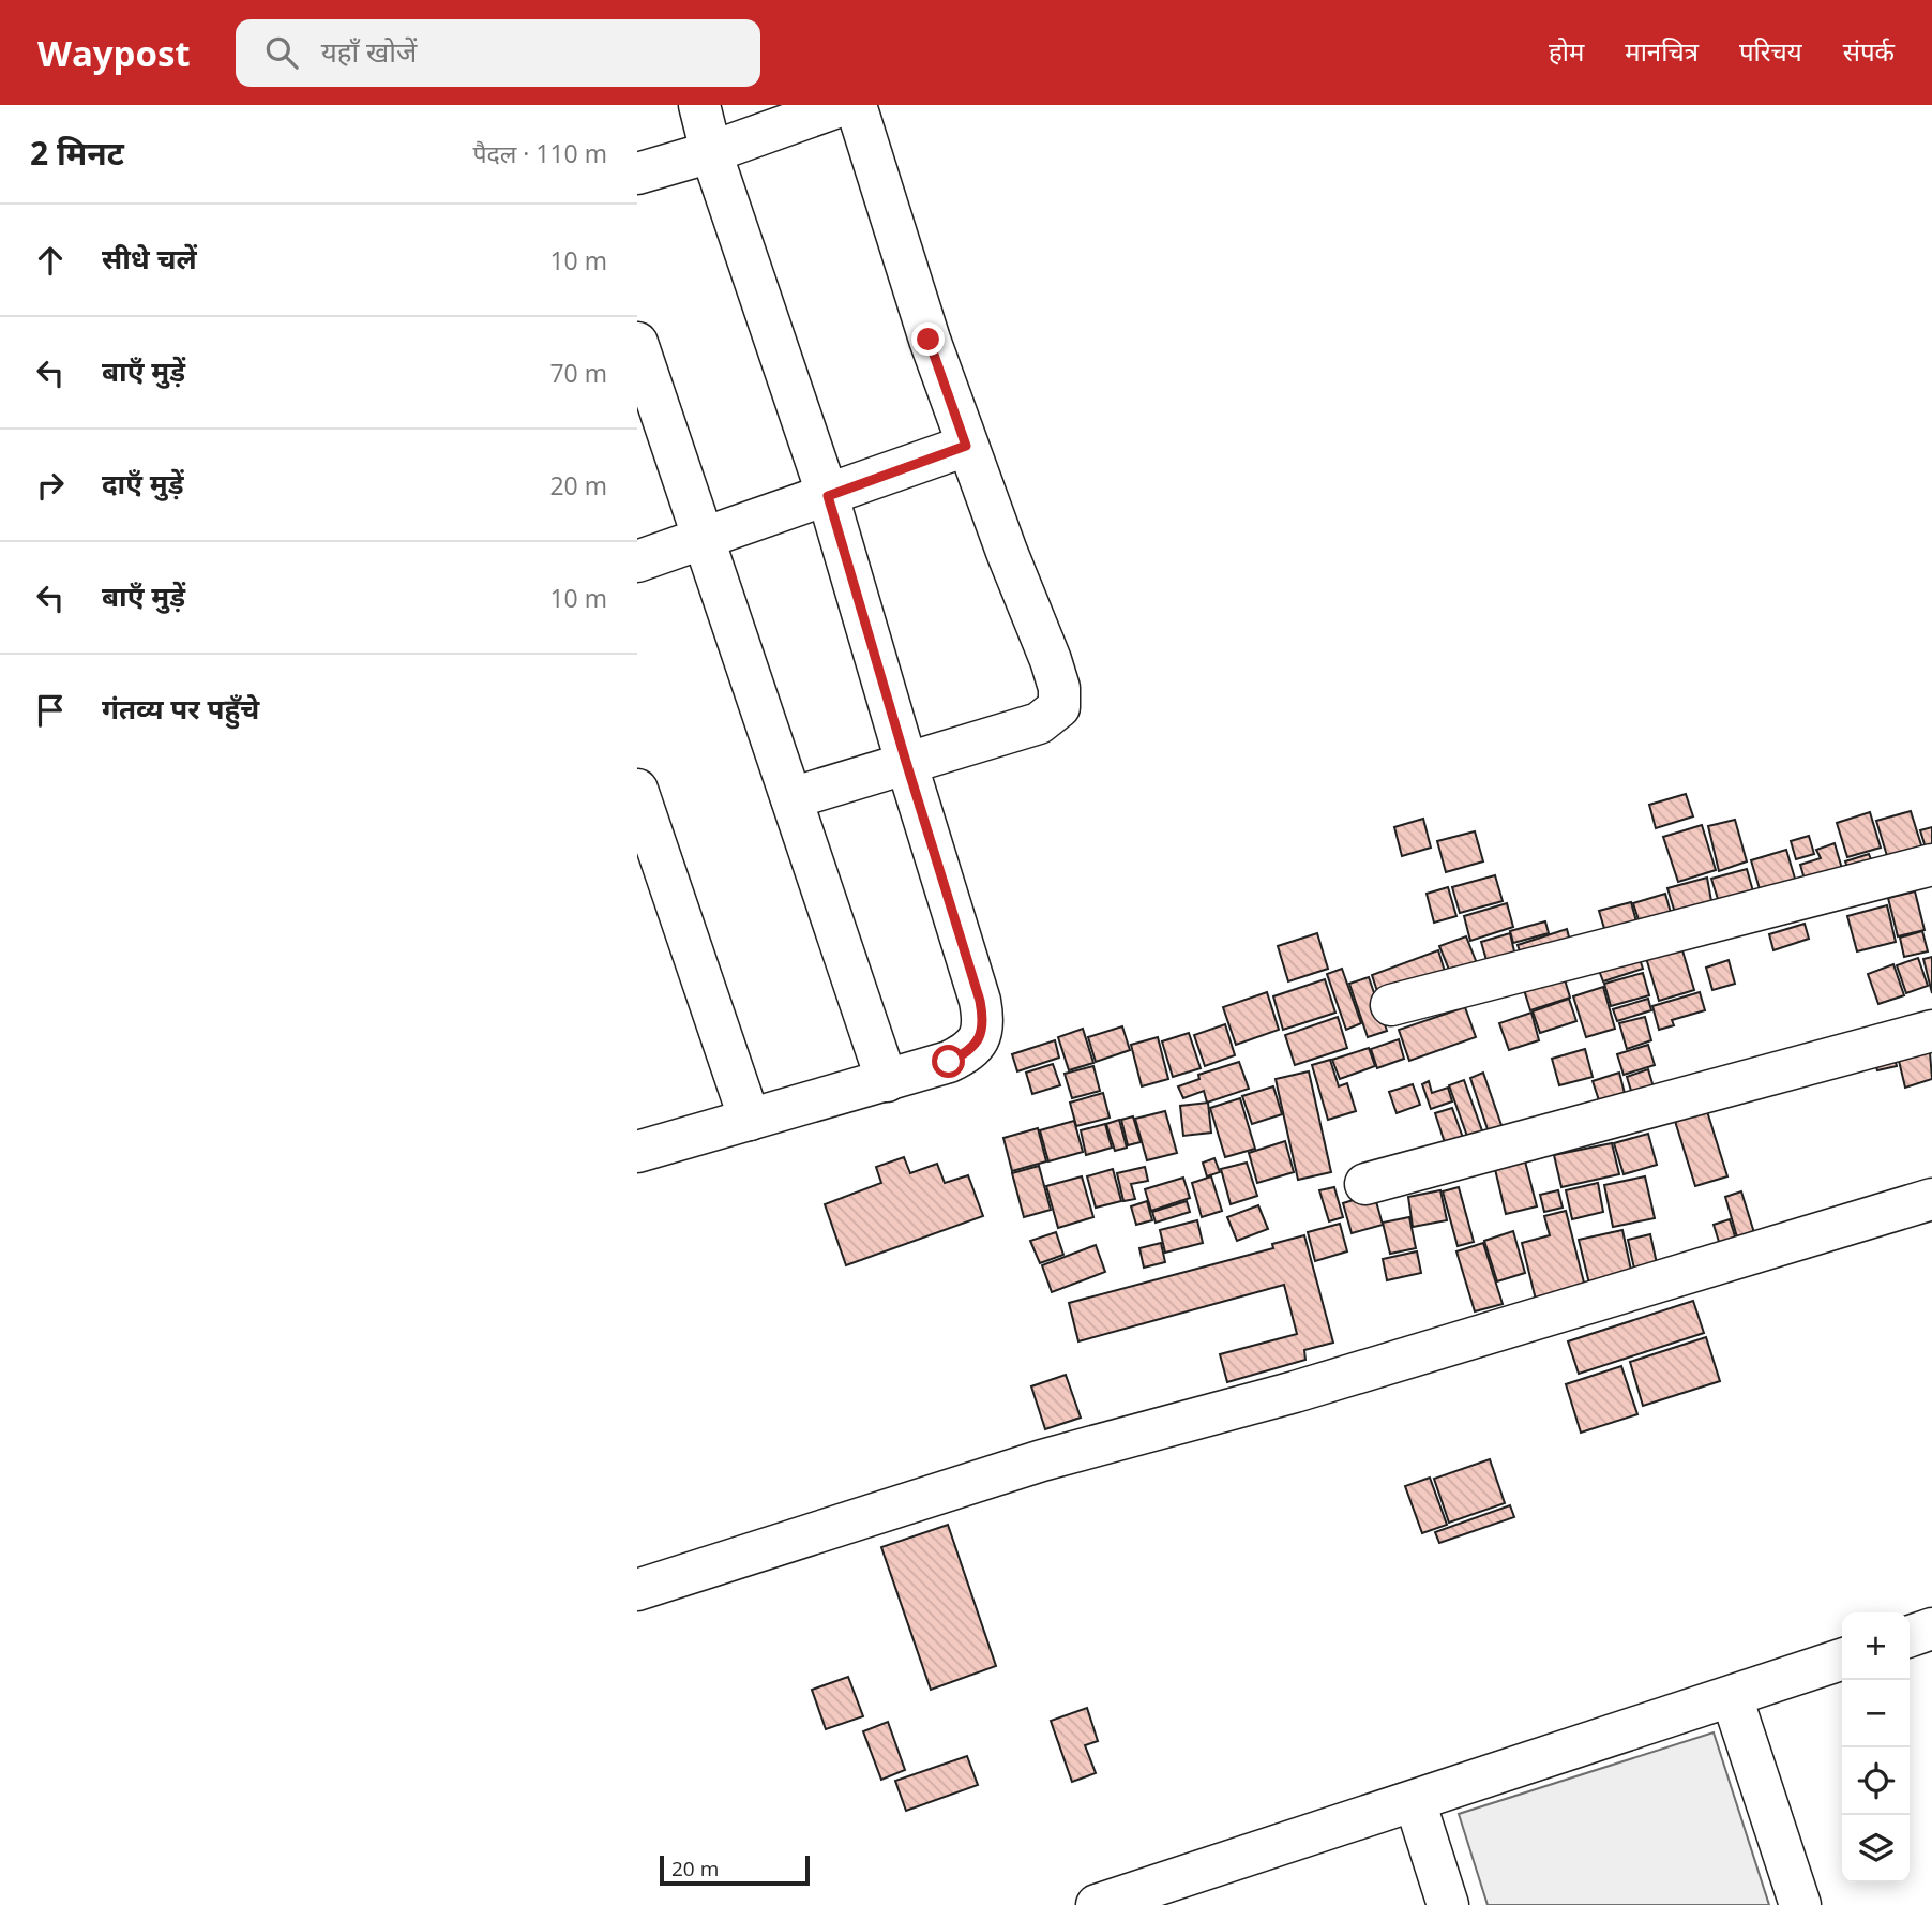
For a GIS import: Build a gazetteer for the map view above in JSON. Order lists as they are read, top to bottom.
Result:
{
  "scale_bar": "20 m",
  "page": {
    "header": "Waypost",
    "search": "यहाँ खोजें",
    "nav": [
      "होम",
      "मानचित्र",
      "परिचय",
      "संपर्क"
    ],
    "heading": ["2 मिनट", "पैदल · 110 m"],
    "list": [
      ["सीधे चलें", "10 m"],
      ["बाएँ मुड़ें", "70 m"],
      ["दाएँ मुड़ें", "20 m"],
      ["बाएँ मुड़ें", "10 m"],
      "गंतव्य पर पहुँचे"
    ],
    "map_buttons": ["+", "−"],
    "scale": "20 m"
  }
}
